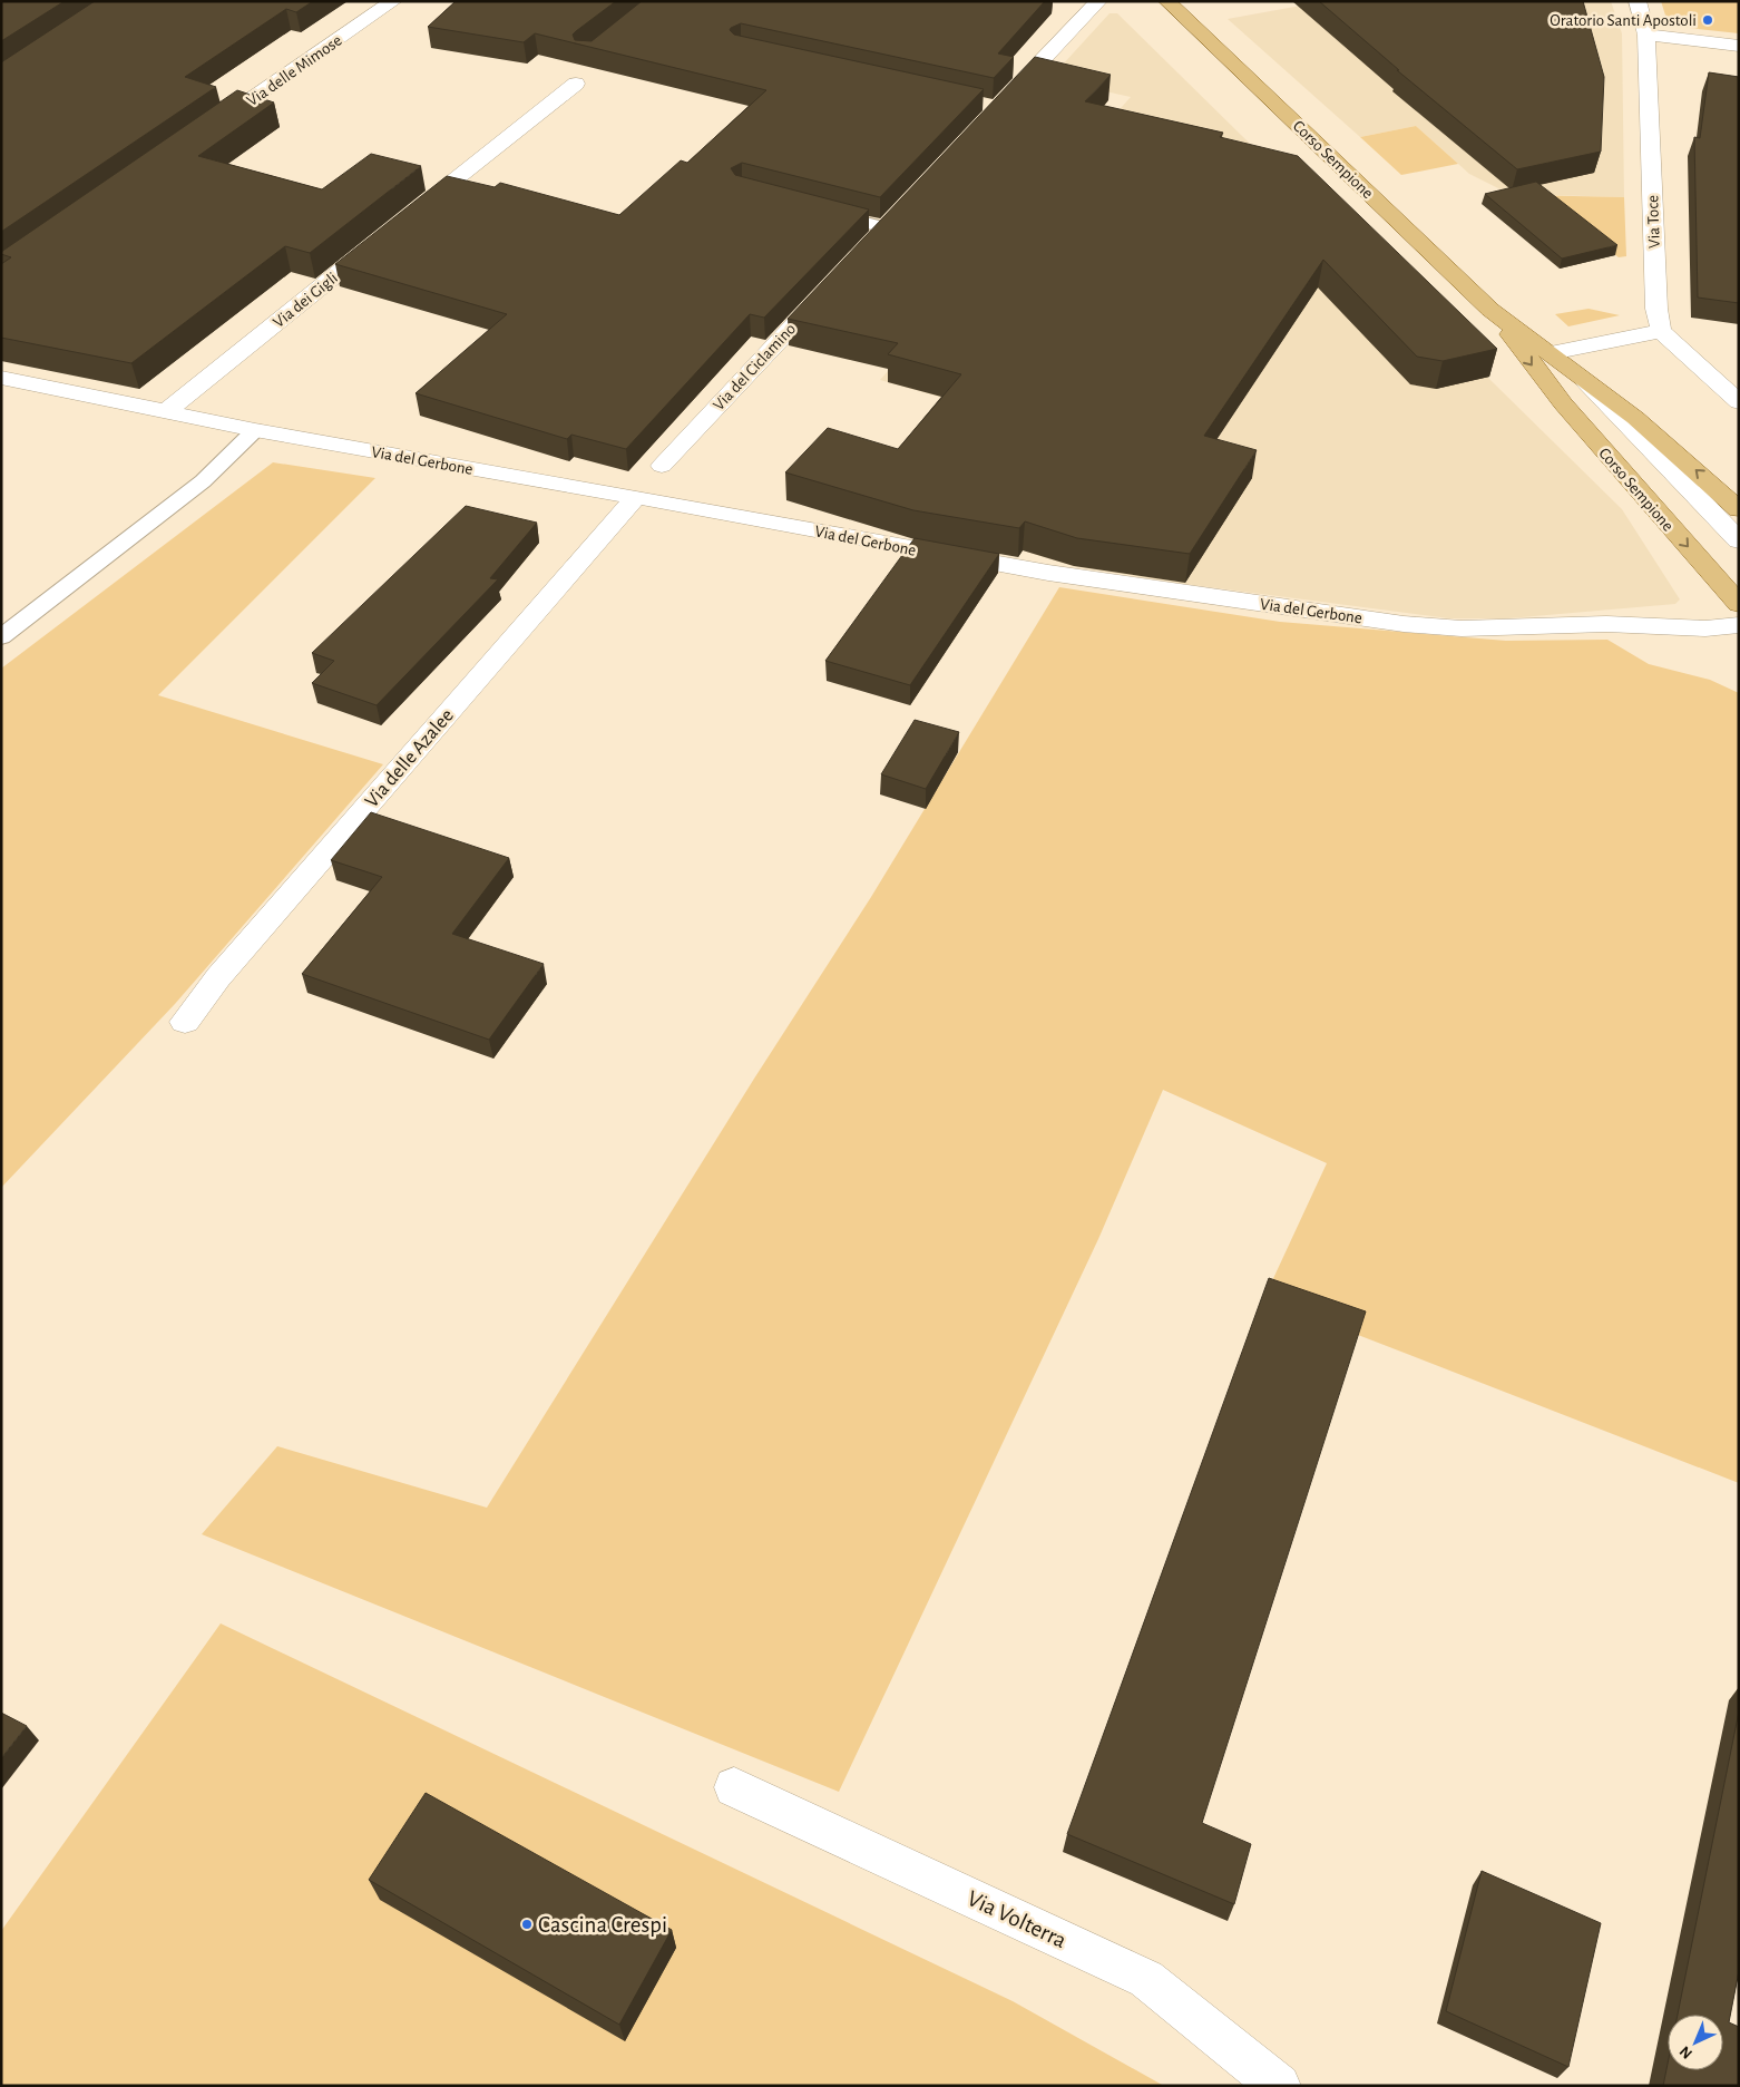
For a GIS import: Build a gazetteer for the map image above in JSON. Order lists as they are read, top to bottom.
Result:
{
  "streets": {
    "main road": ["Corso Sempione"],
    "street": [
      "Via delle Mimose",
      "Via Toce",
      "Via dei Gigli",
      "Via del Ciclamino",
      "Via del Gerbone",
      "Via delle Azalee",
      "Via Volterra"
    ]
  },
  "crossings": [
    ["Via dei Gigli", "Via del Gerbone"],
    ["Via del Gerbone", "Via delle Azalee"]
  ],
  "places": ["Oratorio Santi Apostoli", "Cascina Crespi"],
  "north": "bottom left"
}
